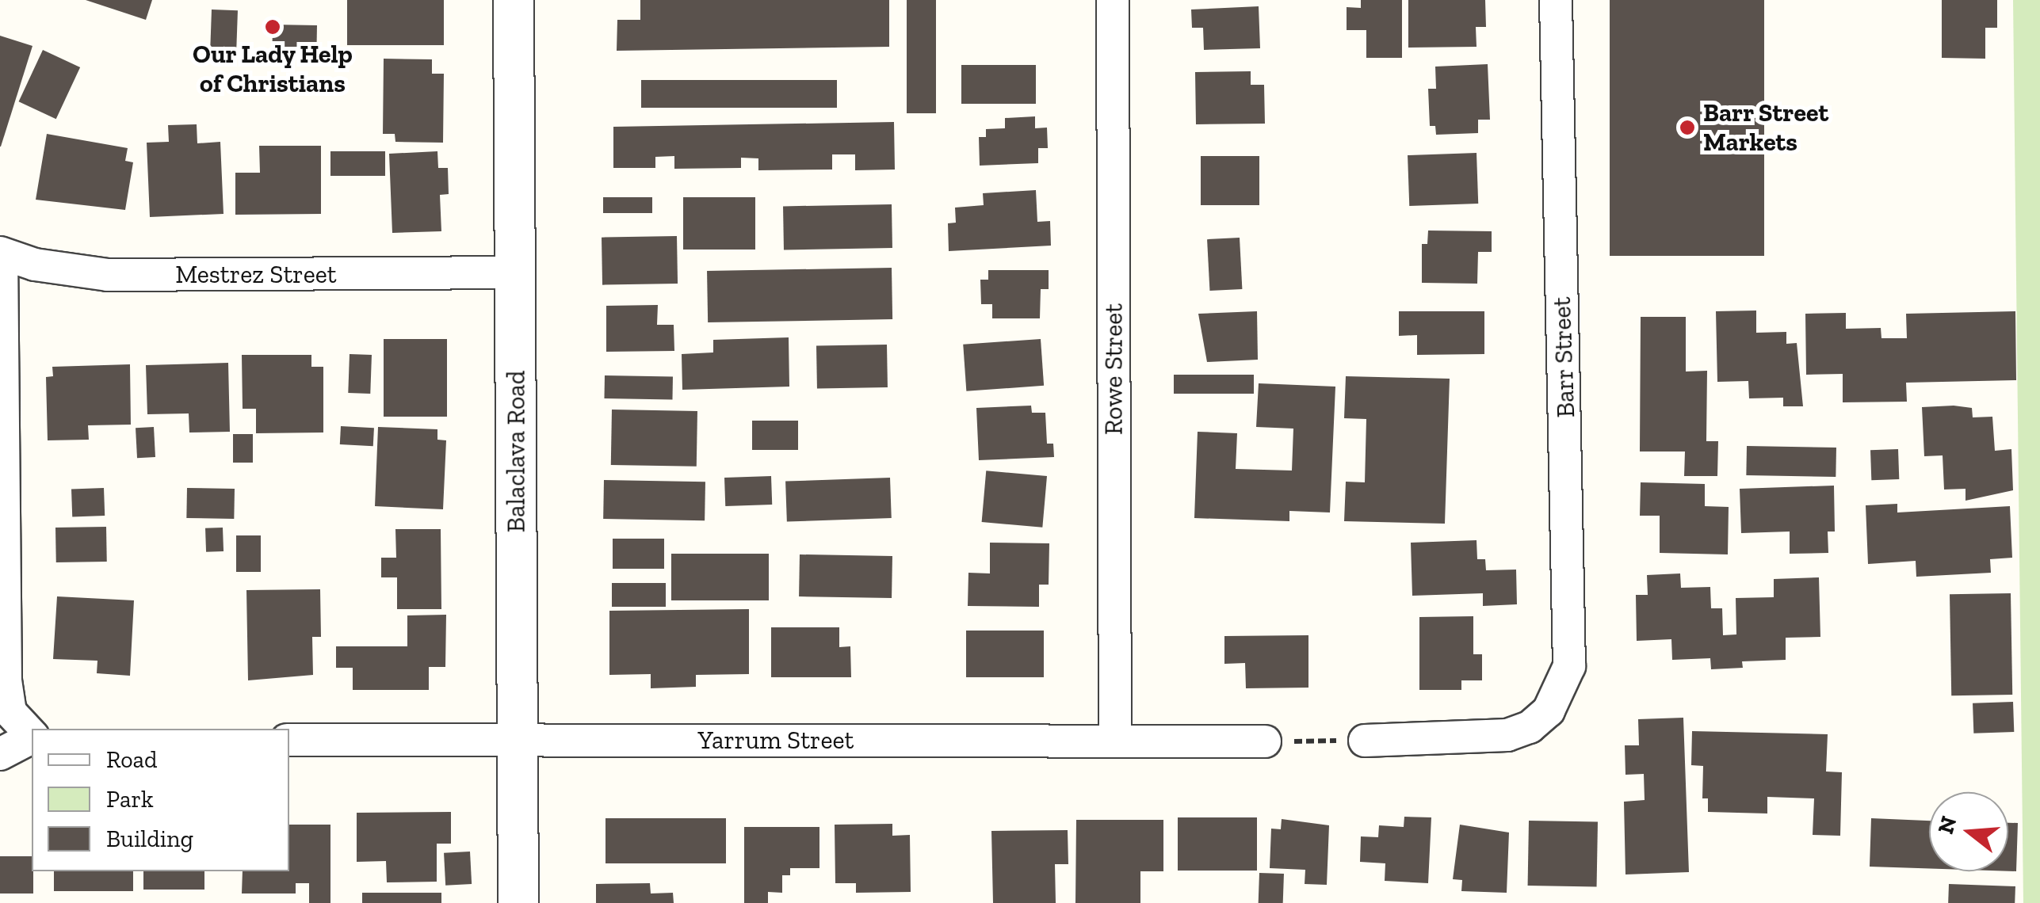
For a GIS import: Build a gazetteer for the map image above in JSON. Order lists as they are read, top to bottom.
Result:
{
  "streets": {
    "street": [
      "Mestrez Street",
      "Barr Street",
      "Rowe Street",
      "Balaclava Road",
      "Yarrum Street"
    ]
  },
  "crossings": [
    ["Mestrez Street", "Balaclava Road"],
    ["Rowe Street", "Yarrum Street"],
    ["Balaclava Road", "Yarrum Street"]
  ],
  "places": ["Our Lady Help of Christians", "Barr Street Markets"],
  "legend": ["Road", "Park", "Building"],
  "north": "left"
}
